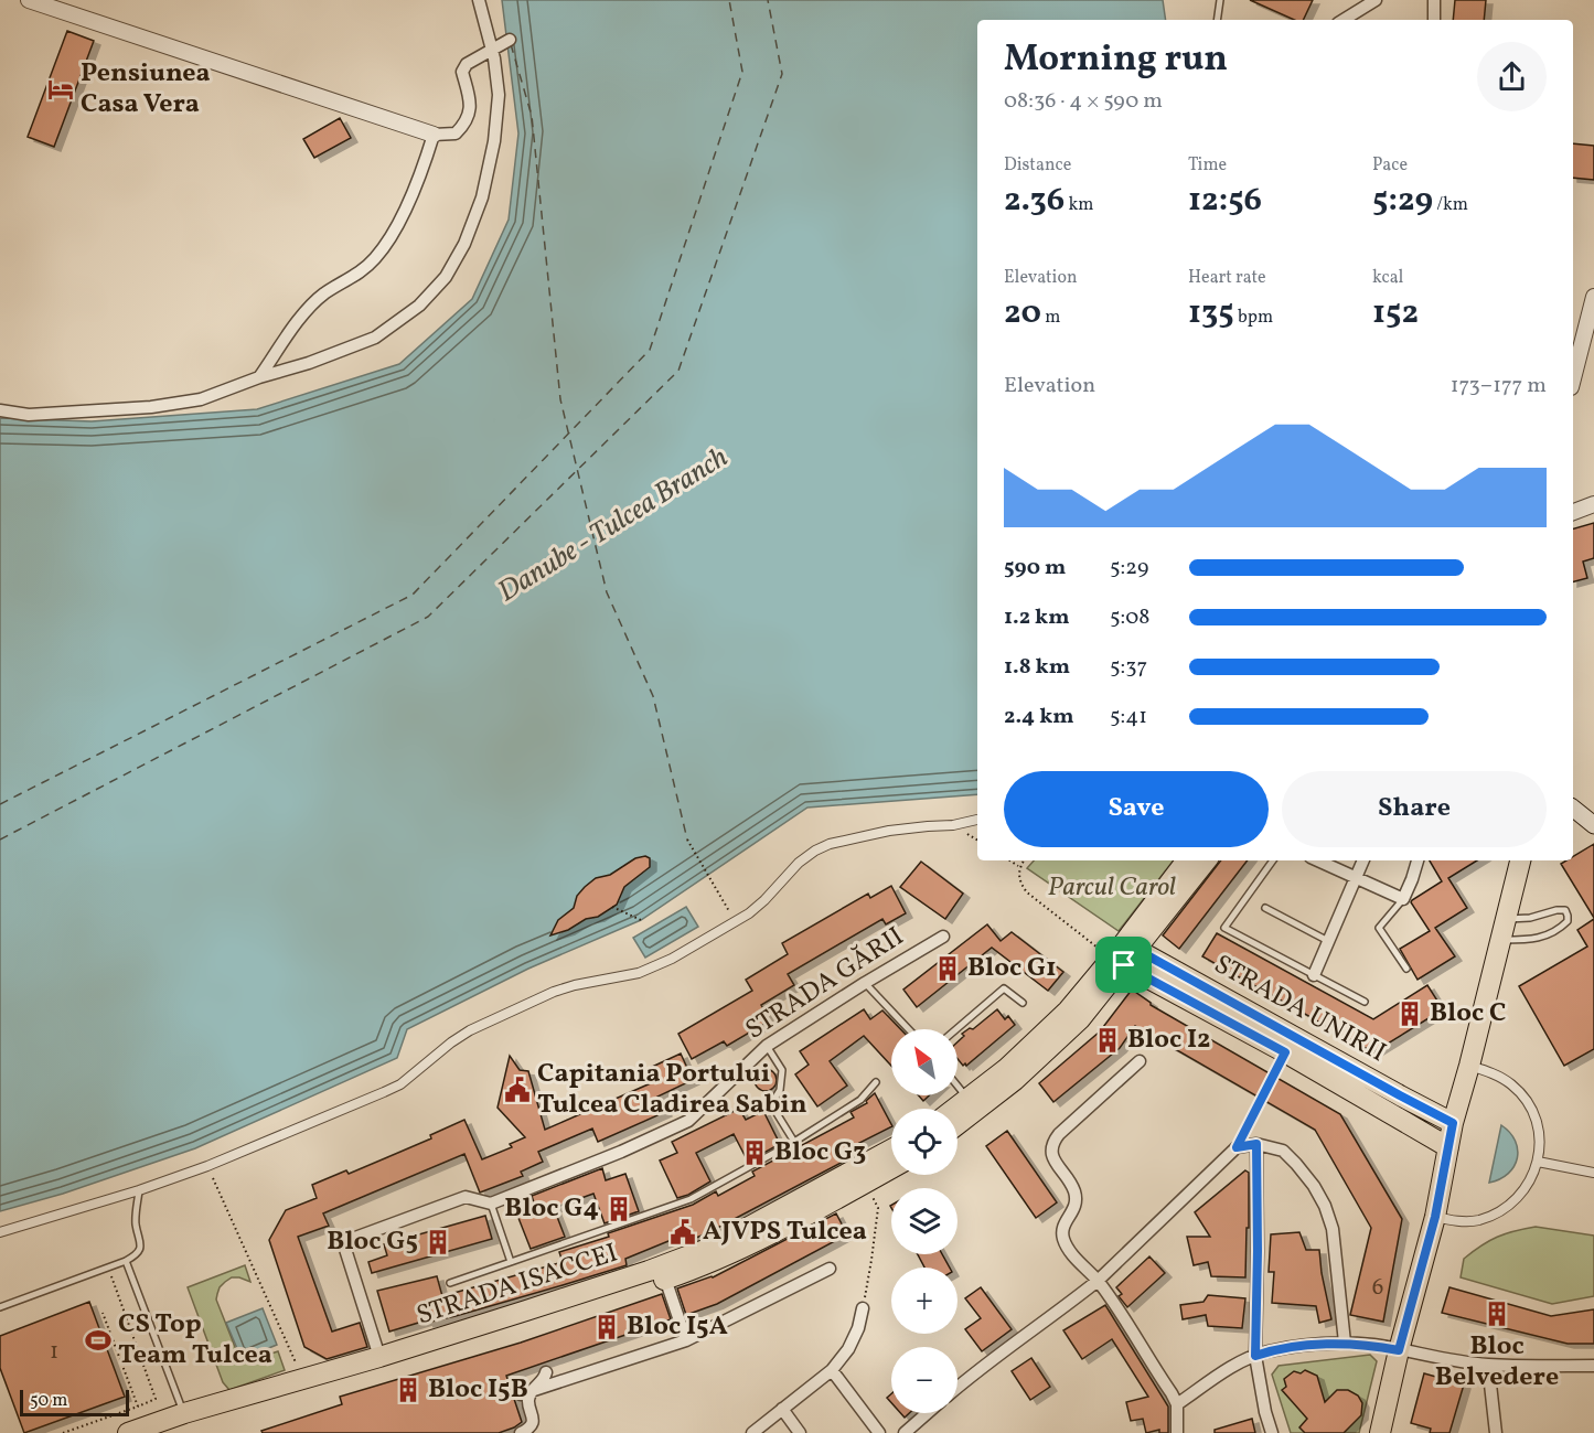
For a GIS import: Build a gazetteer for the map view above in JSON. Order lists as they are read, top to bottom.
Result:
{
  "streets": {
    "main road": ["STRADA UNIRII", "STRADA ISACCEI"],
    "street": ["STRADA GĂRII"]
  },
  "crossings": [
    ["STRADA GĂRII", "STRADA ISACCEI"]
  ],
  "water": ["Danube - Tulcea Branch"],
  "parks": ["Parcul Carol"],
  "places": {
    "hotel": ["Pensiunea Casa Vera"],
    "building": [
      "Bloc G1",
      "Bloc C",
      "Bloc I2",
      "Bloc G3",
      "Bloc G4",
      "Bloc G5",
      "Bloc Belvedere",
      "Bloc I5A",
      "Bloc I5B"
    ],
    "public building": ["Capitania Portului Tulcea Cladirea Sabin", "AJVPS Tulcea"],
    "sports": ["CS Top Team Tulcea"]
  },
  "house_numbers": ["6", "1"],
  "scale_bar": "50 m",
  "north": "top left",
  "page": {
    "heading": ["Morning run", "08:36 · 4 × 590 m"],
    "stats": [
      ["Distance", "2.36 km"],
      ["Time", "12:56"],
      ["Pace", "5:29 /km"],
      ["Elevation", "20 m"],
      ["Heart rate", "135 bpm"],
      ["kcal", "152"]
    ],
    "chart": ["Elevation", "173–177 m"],
    "list": [
      {
        "name": "590 m",
        "note": "5:29"
      },
      {
        "name": "1.2 km",
        "note": "5:08"
      },
      {
        "name": "1.8 km",
        "note": "5:37"
      },
      {
        "name": "2.4 km",
        "note": "5:41"
      }
    ],
    "buttons": ["Save", "Share"],
    "map_buttons": ["+", "−"],
    "scale": "50 m"
  }
}
